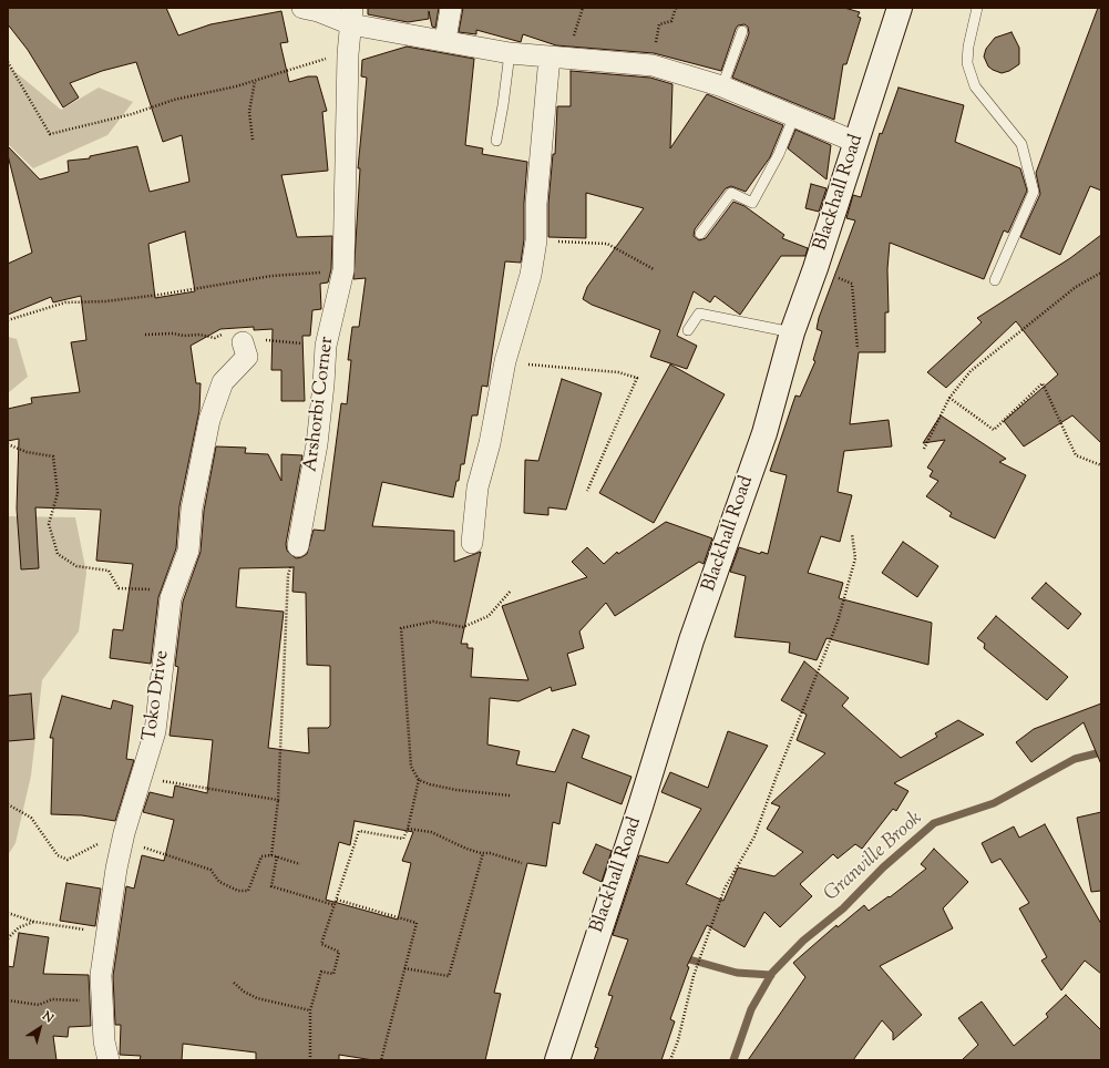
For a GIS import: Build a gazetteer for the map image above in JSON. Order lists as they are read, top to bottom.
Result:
{
  "streets": {
    "main road": ["Blackhall Road"],
    "street": ["Arshorbi Corner", "Toko Drive"]
  },
  "water": ["Granville Brook"],
  "north": "top right"
}
